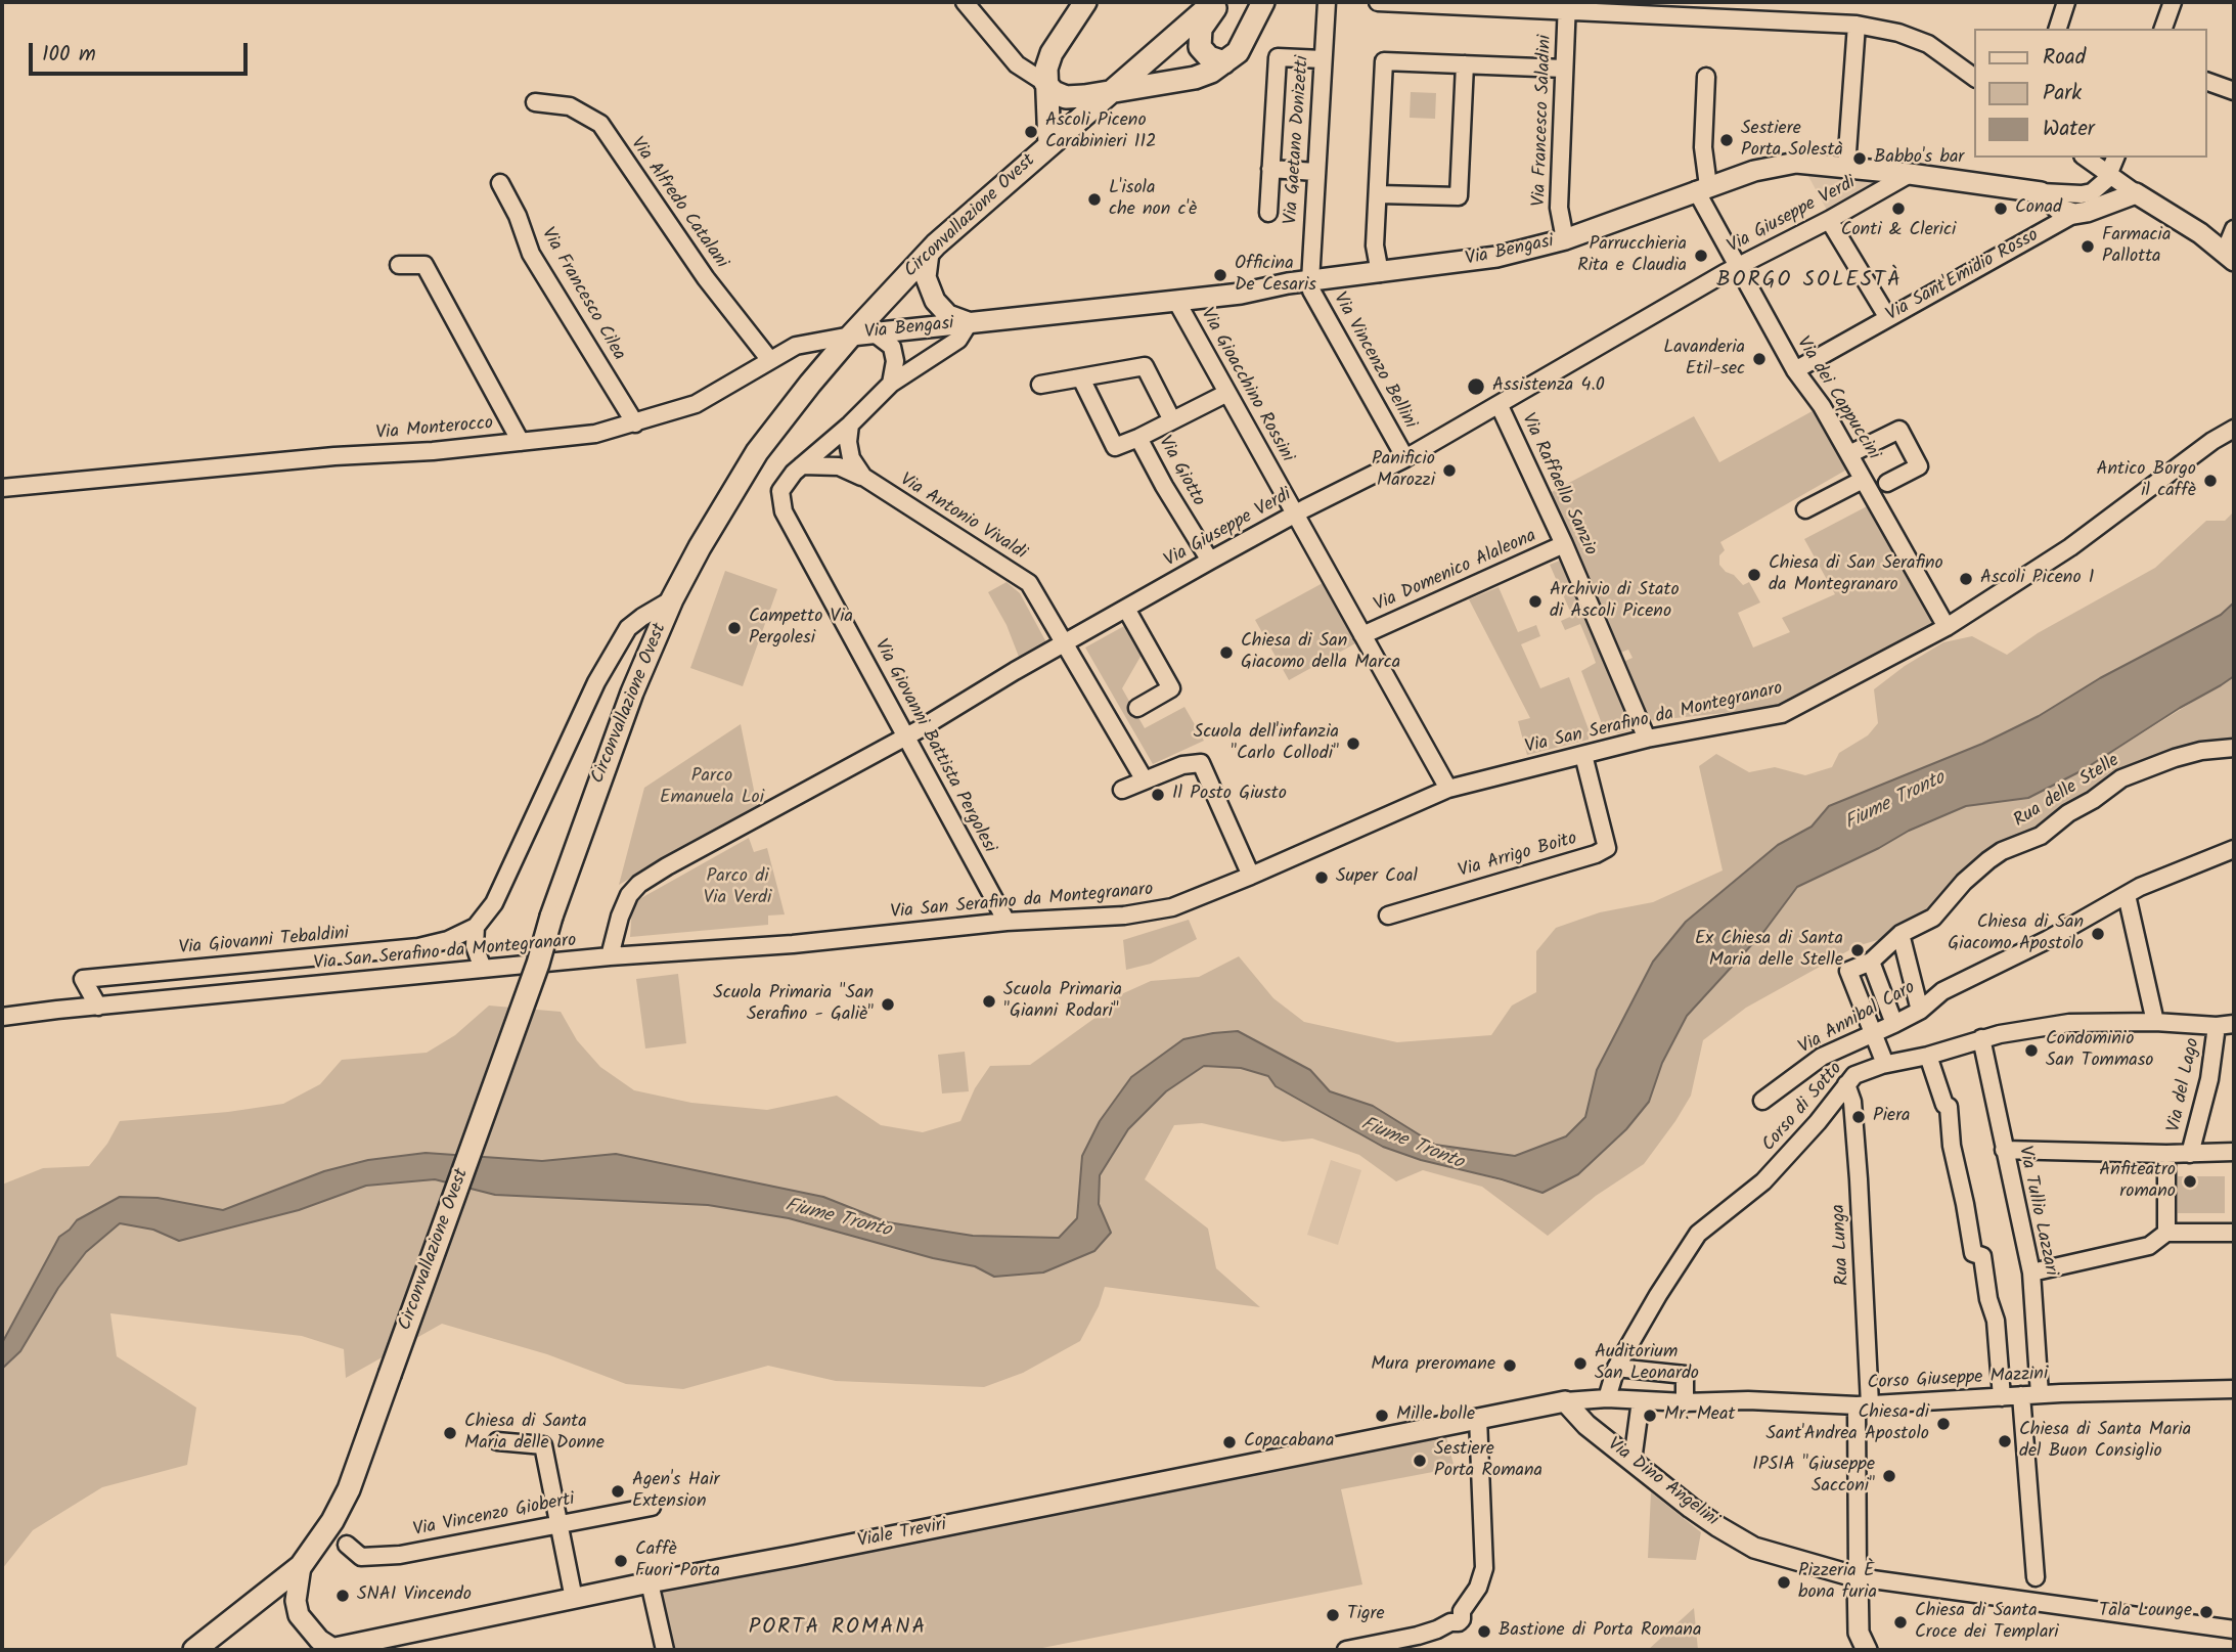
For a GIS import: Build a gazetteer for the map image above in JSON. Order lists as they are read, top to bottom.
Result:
{
  "streets": {
    "main road": ["Circonvallazione Ovest"],
    "street": [
      "Via Francesco Saladini",
      "Via Gaetano Donizetti",
      "Via Alfredo Catalani",
      "Via Giuseppe Verdi",
      "Via Bengasi",
      "Via Sant'Emidio Rosso",
      "Via Francesco Cilea",
      "Via Vincenzo Bellini",
      "Via Gioacchino Rossini",
      "Via dei Cappuccini",
      "Via Monterocco",
      "Via Giotto",
      "Via Raffaello Sanzio",
      "Via Antonio Vivaldi",
      "Via Domenico Alaleona",
      "Via San Serafino da Montegranaro",
      "Via Giovanni Battista Pergolesi",
      "Rua delle Stelle",
      "Via Arrigo Boito",
      "Via Giovanni Tebaldini",
      "Via Annibal Caro",
      "Via del Lago",
      "Corso di Sotto",
      "Via Tullio Lazzari",
      "Rua Lunga",
      "Corso Giuseppe Mazzini",
      "Via Dino Angelini",
      "Via Vincenzo Gioberti",
      "Viale Treviri"
    ]
  },
  "crossings": [
    ["Via Francesco Saladini", "Via Bengasi"],
    ["Via Gaetano Donizetti", "Via Bengasi"],
    ["Via Gaetano Donizetti", "Via Vincenzo Bellini"],
    ["Via Alfredo Catalani", "Via Monterocco"],
    ["Via Giuseppe Verdi", "Via Bengasi"],
    ["Via Giuseppe Verdi", "Via Vincenzo Bellini"],
    ["Via Giuseppe Verdi", "Via Gioacchino Rossini"],
    ["Via Giuseppe Verdi", "Via dei Cappuccini"],
    ["Via Giuseppe Verdi", "Via Giotto"],
    ["Via Giuseppe Verdi", "Via Raffaello Sanzio"],
    ["Via Giuseppe Verdi", "Via Antonio Vivaldi"],
    ["Via Giuseppe Verdi", "Via San Serafino da Montegranaro"],
    ["Via Giuseppe Verdi", "Via Giovanni Battista Pergolesi"],
    ["Circonvallazione Ovest", "Via Bengasi"],
    ["Circonvallazione Ovest", "Via Monterocco"],
    ["Circonvallazione Ovest", "Via Giovanni Tebaldini"],
    ["Circonvallazione Ovest", "Viale Treviri"],
    ["Via Bengasi", "Via Sant'Emidio Rosso"],
    ["Via Bengasi", "Via Vincenzo Bellini"],
    ["Via Bengasi", "Via Gioacchino Rossini"],
    ["Via Bengasi", "Via dei Cappuccini"],
    ["Via Bengasi", "Via Monterocco"],
    ["Via Sant'Emidio Rosso", "Via dei Cappuccini"],
    ["Via Francesco Cilea", "Via Monterocco"],
    ["Via Gioacchino Rossini", "Via Domenico Alaleona"],
    ["Via Gioacchino Rossini", "Via San Serafino da Montegranaro"],
    ["Via dei Cappuccini", "Via San Serafino da Montegranaro"],
    ["Via Raffaello Sanzio", "Via Domenico Alaleona"],
    ["Via Raffaello Sanzio", "Via San Serafino da Montegranaro"],
    ["Via Antonio Vivaldi", "Via Giovanni Battista Pergolesi"],
    ["Via San Serafino da Montegranaro", "Via Giovanni Battista Pergolesi"],
    ["Via San Serafino da Montegranaro", "Via Arrigo Boito"],
    ["Via San Serafino da Montegranaro", "Via Giovanni Tebaldini"],
    ["Rua delle Stelle", "Via Annibal Caro"],
    ["Rua delle Stelle", "Corso di Sotto"],
    ["Via del Lago", "Corso di Sotto"],
    ["Corso di Sotto", "Via Tullio Lazzari"],
    ["Corso di Sotto", "Rua Lunga"],
    ["Corso di Sotto", "Corso Giuseppe Mazzini"],
    ["Via Tullio Lazzari", "Corso Giuseppe Mazzini"],
    ["Rua Lunga", "Corso Giuseppe Mazzini"],
    ["Rua Lunga", "Via Dino Angelini"],
    ["Corso Giuseppe Mazzini", "Via Dino Angelini"],
    ["Corso Giuseppe Mazzini", "Viale Treviri"],
    ["Via Dino Angelini", "Viale Treviri"]
  ],
  "districts": ["BORGO SOLESTÀ", "PORTA ROMANA"],
  "water": ["Fiume Tronto"],
  "parks": ["Parco Emanuela Loi", "Parco di Via Verdi"],
  "places": [
    "Ascoli Piceno Carabinieri 112",
    "Sestiere Porta Solestà",
    "Babbo's bar",
    "L'isola che non c'è",
    "Conti & Clerici",
    "Conad",
    "Farmacia Pallotta",
    "Parrucchieria Rita e Claudia",
    "Officina De Cesaris",
    "Lavanderia Etil-sec",
    "Assistenza 4.0",
    "Panificio Marozzi",
    "Antico Borgo il caffè",
    "Chiesa di San Serafino da Montegranaro",
    "Ascoli Piceno 1",
    "Archivio di Stato di Ascoli Piceno",
    "Campetto Via Pergolesi",
    "Chiesa di San Giacomo della Marca",
    "Scuola dell'infanzia \"Carlo Collodi\"",
    "Il Posto Giusto",
    "Super Coal",
    "Chiesa di San Giacomo Apostolo",
    "Ex Chiesa di Santa Maria delle Stelle",
    "Scuola Primaria \"Gianni Rodari\"",
    "Scuola Primaria \"San Serafino - Galiè\"",
    "Condominio San Tommaso",
    "Piera",
    "Anfiteatro romano",
    "Auditorium San Leonardo",
    "Mura preromane",
    "Mille bolle",
    "Mr. Meat",
    "Chiesa di Sant'Andrea Apostolo",
    "Chiesa di Santa Maria delle Donne",
    "Chiesa di Santa Maria del Buon Consiglio",
    "Copacabana",
    "Sestiere Porta Romana",
    "IPSIA \"Giuseppe Sacconi\"",
    "Agen's Hair Extension",
    "Caffè Fuori Porta",
    "Pizzeria È bona furia",
    "SNAI Vincendo",
    "Tala Lounge",
    "Tigre",
    "Chiesa di Santa Croce dei Templari",
    "Bastione di Porta Romana"
  ],
  "legend": ["Road", "Park", "Water"],
  "scale_bar": "100 m"
}
